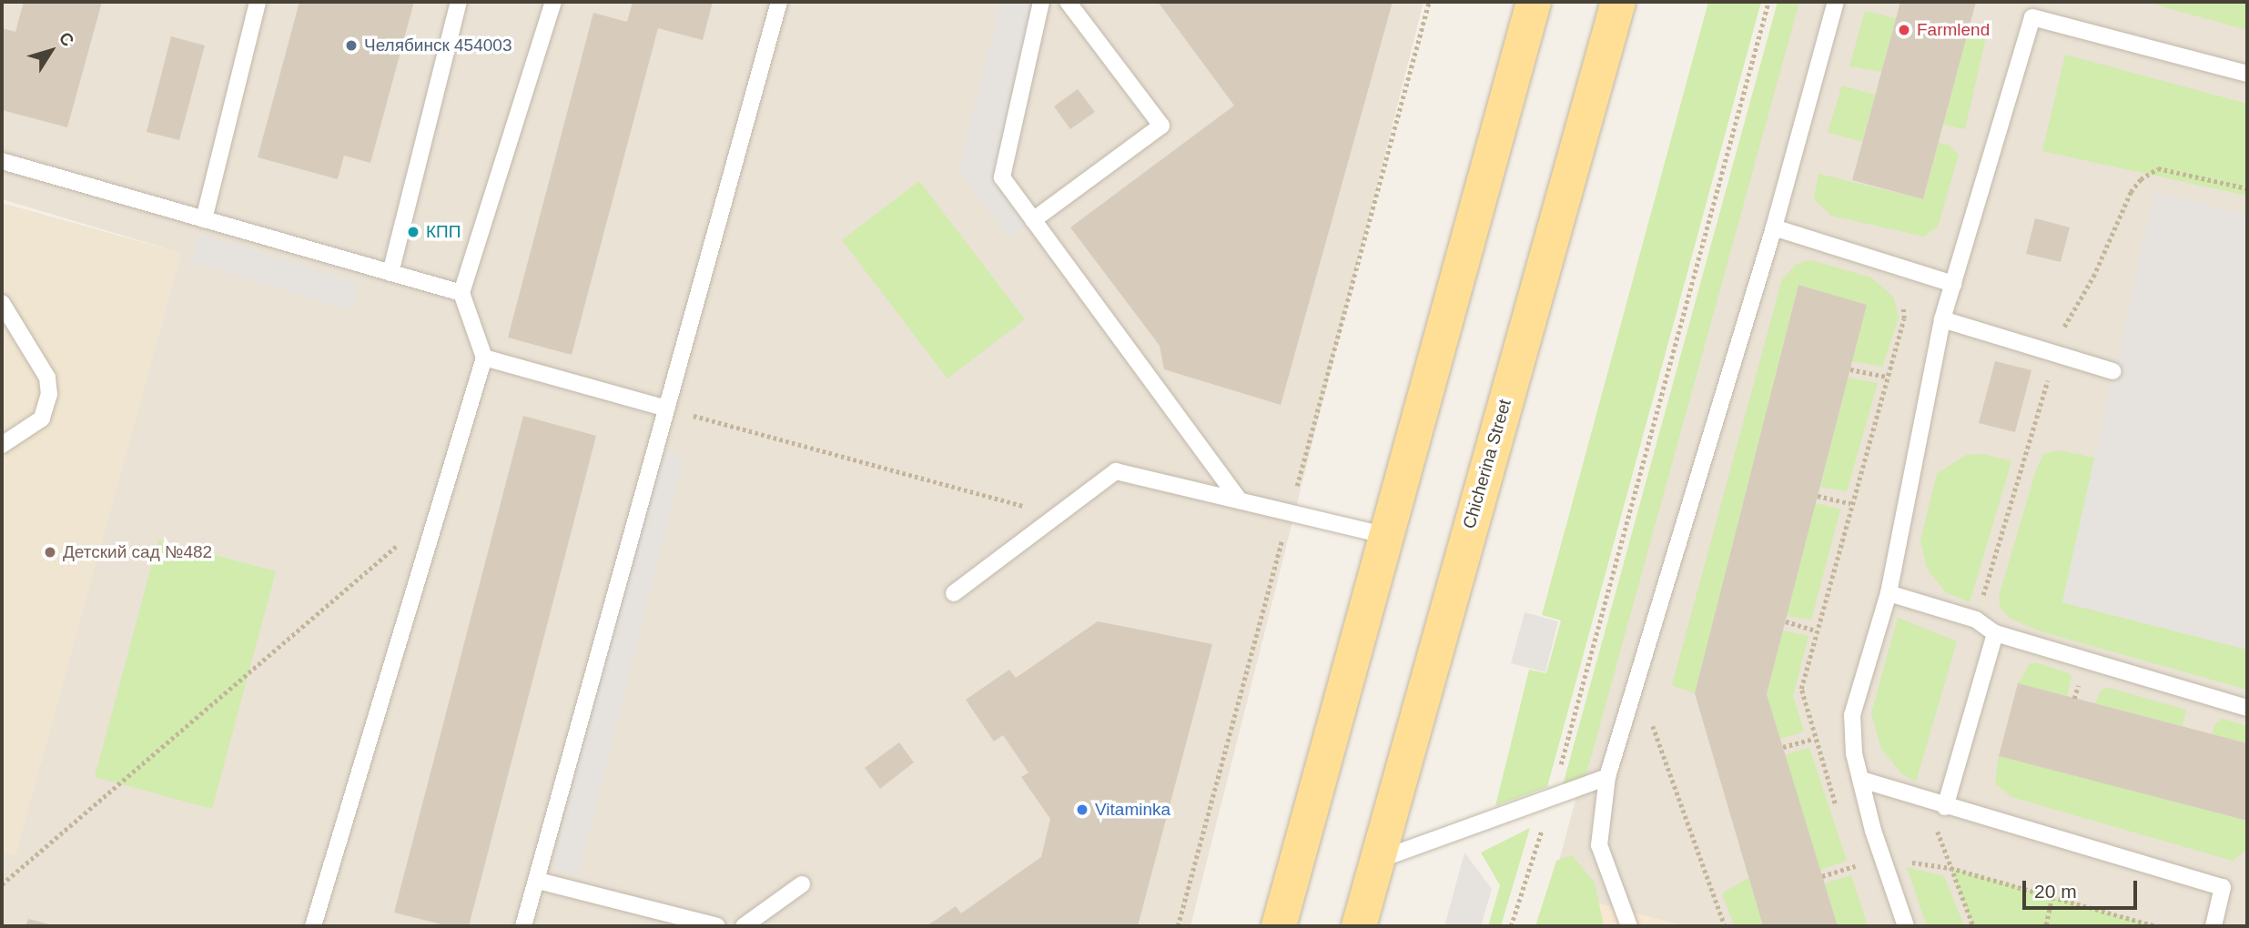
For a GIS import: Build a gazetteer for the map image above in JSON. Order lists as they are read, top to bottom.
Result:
{
  "streets": {
    "main road": ["Chicherina Street"]
  },
  "places": [
    "Farmlend",
    "Челябинск 454003",
    "КПП",
    "Детский сад №482",
    "Vitaminka"
  ],
  "scale_bar": "20 m",
  "north": "top right"
}
